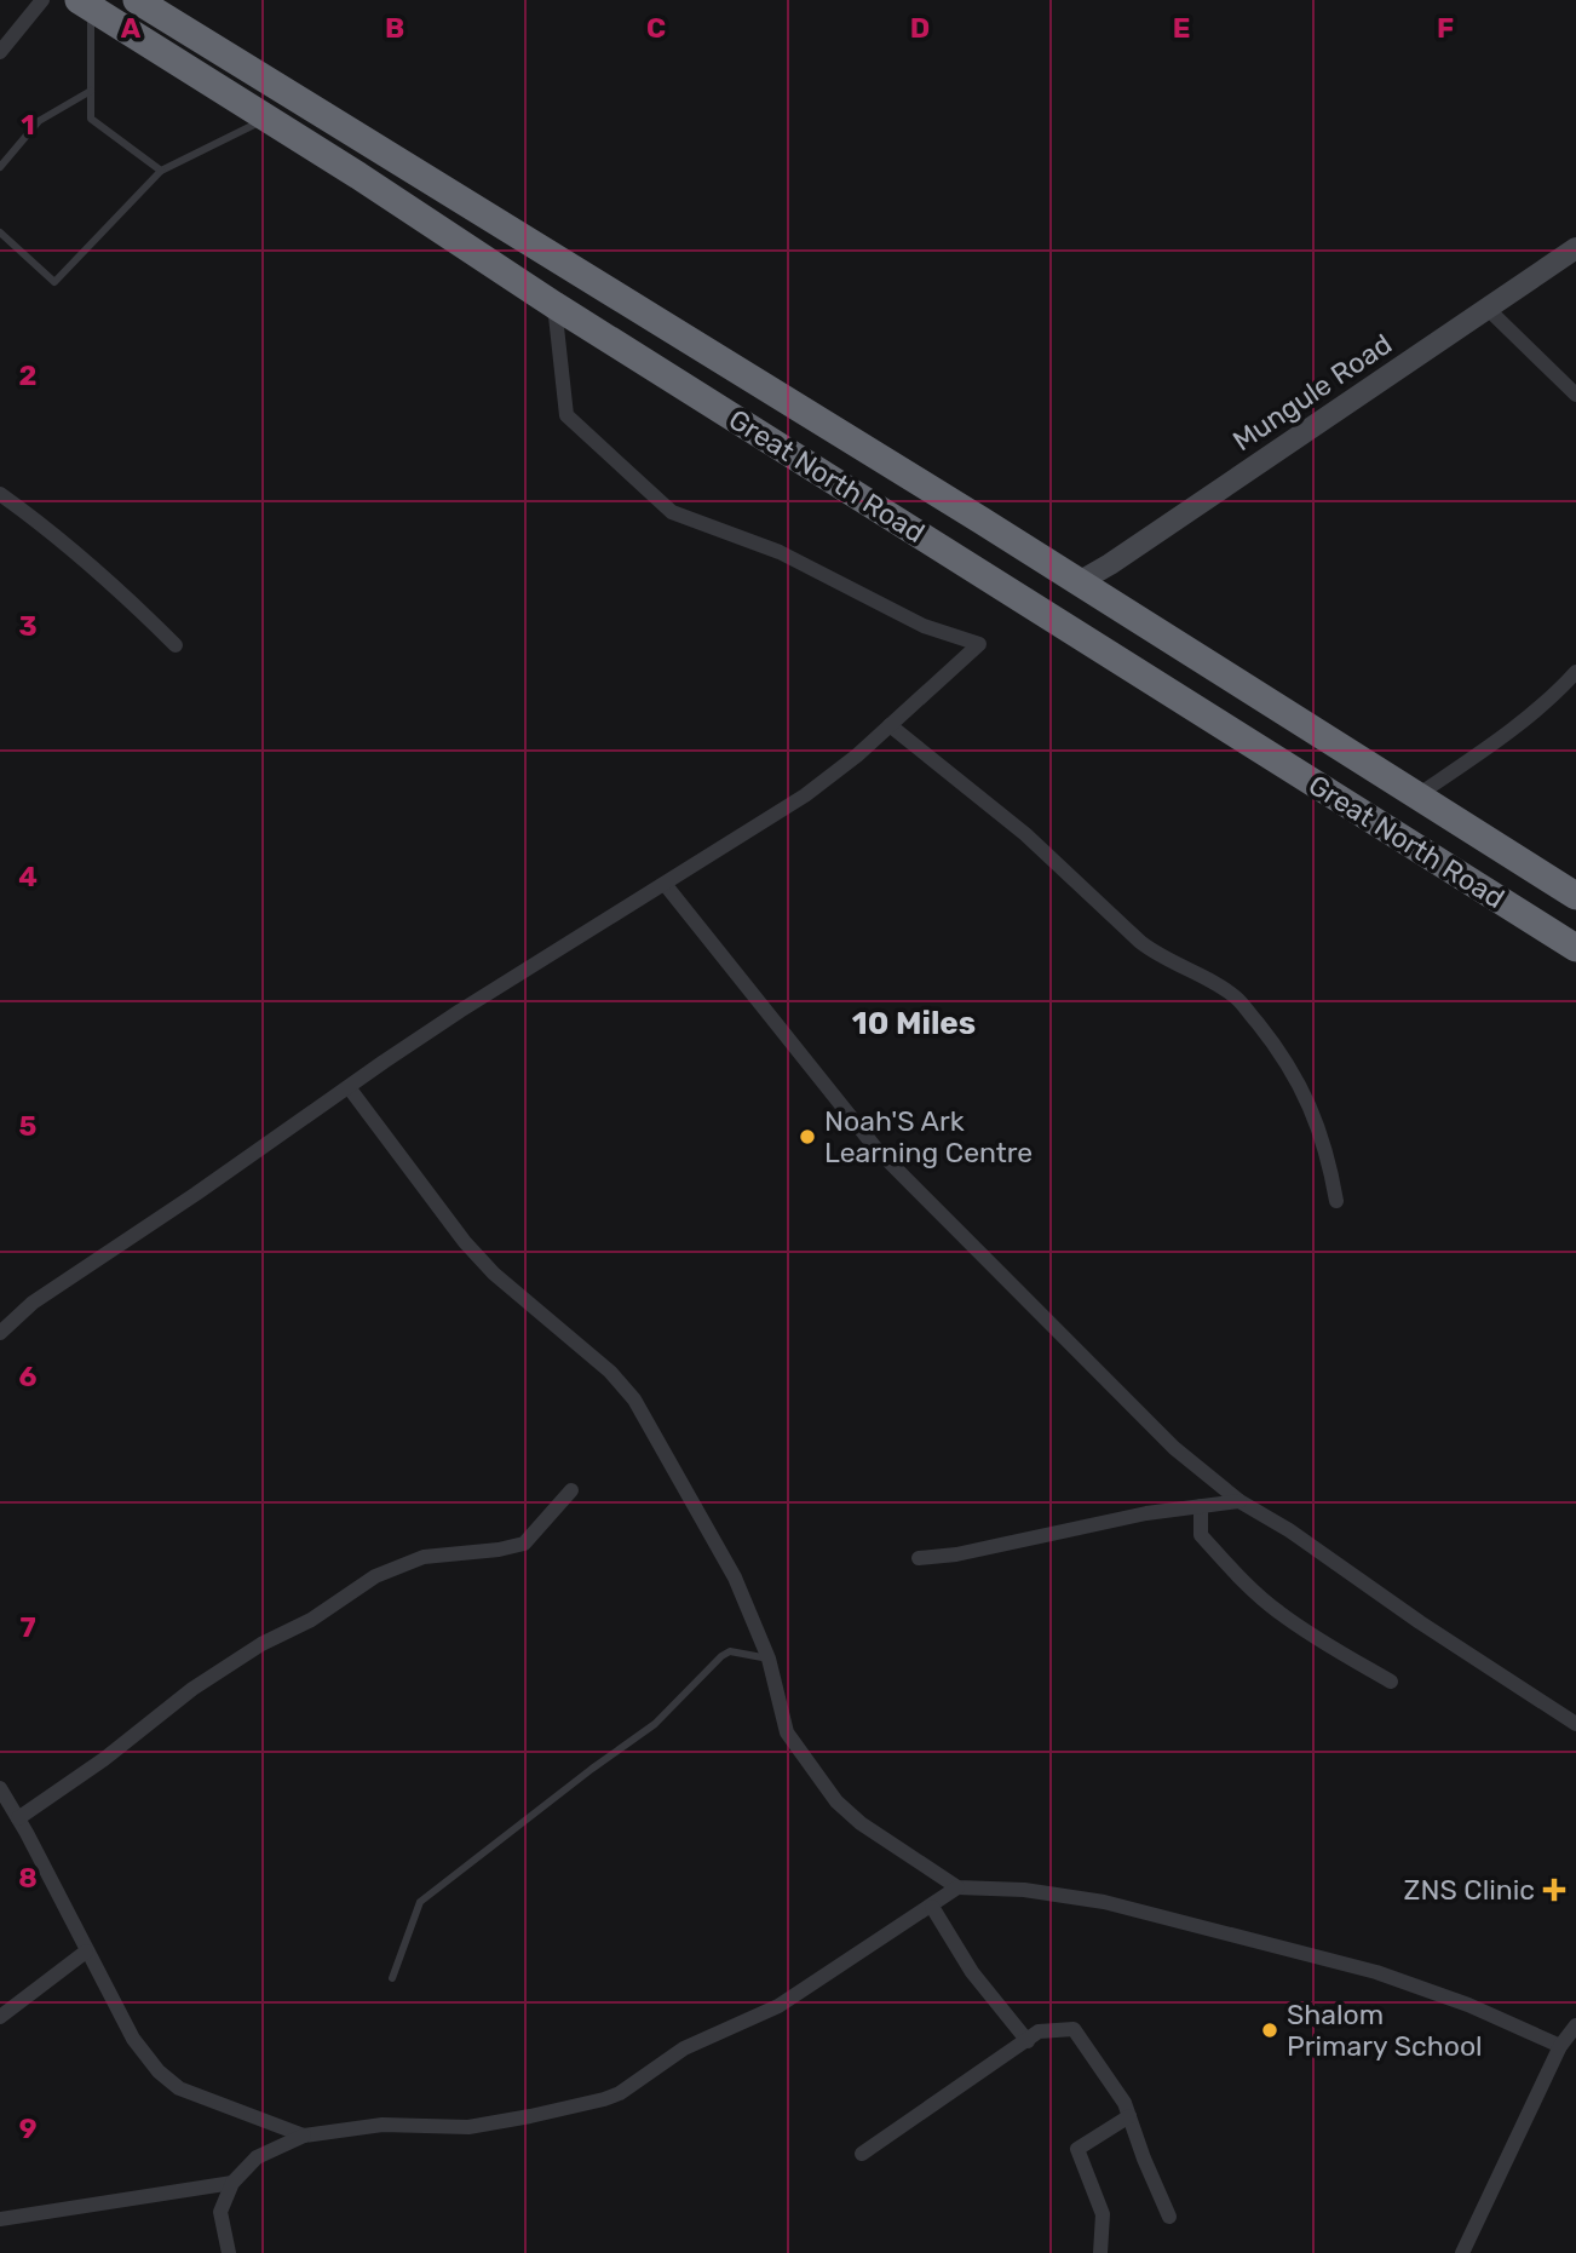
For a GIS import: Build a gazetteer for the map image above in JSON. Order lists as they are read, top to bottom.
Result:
{
  "streets": {
    "highway": ["Great North Road"],
    "street": ["Mungule Road"]
  },
  "crossings": [
    ["Mungule Road", "Great North Road"]
  ],
  "districts": ["10 Miles"],
  "places": {
    "other": ["Noah'S Ark Learning Centre", "Shalom Primary School"],
    "health": ["ZNS Clinic"]
  },
  "grid": {
    "columns": [
      "A",
      "B",
      "C",
      "D",
      "E",
      "F"
    ],
    "rows": [
      "1",
      "2",
      "3",
      "4",
      "5",
      "6",
      "7",
      "8",
      "9"
    ]
  }
}
